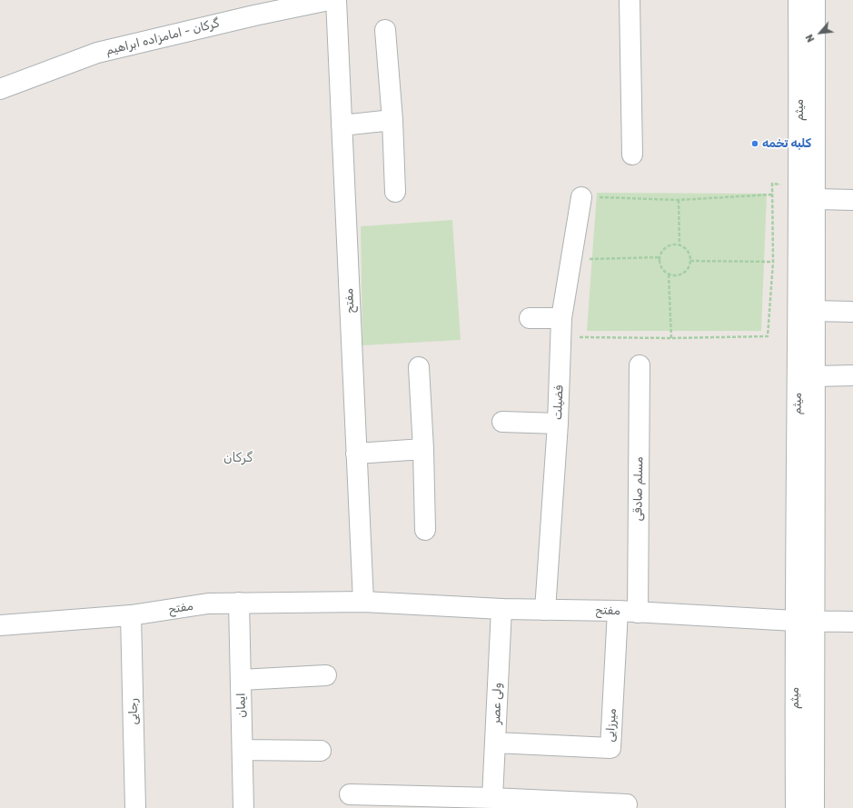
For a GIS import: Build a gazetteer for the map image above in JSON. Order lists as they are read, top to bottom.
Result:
{
  "streets": {
    "street": [
      "گرکان - امامزاده ابراهیم",
      "میثم",
      "مفتح",
      "فضیلت",
      "مسلم صادقی",
      "ولی عصر",
      "ایمان",
      "رجایی",
      "میرزایی"
    ]
  },
  "crossings": [
    ["میثم", "مفتح"],
    ["مفتح", "فضیلت"],
    ["مفتح", "مسلم صادقی"],
    ["مفتح", "ولی عصر"],
    ["مفتح", "ایمان"],
    ["مفتح", "رجایی"],
    ["مفتح", "میرزایی"],
    ["ولی عصر", "میرزایی"]
  ],
  "districts": ["گرکان"],
  "places": ["کلبه تخمه"],
  "north": "bottom left"
}
